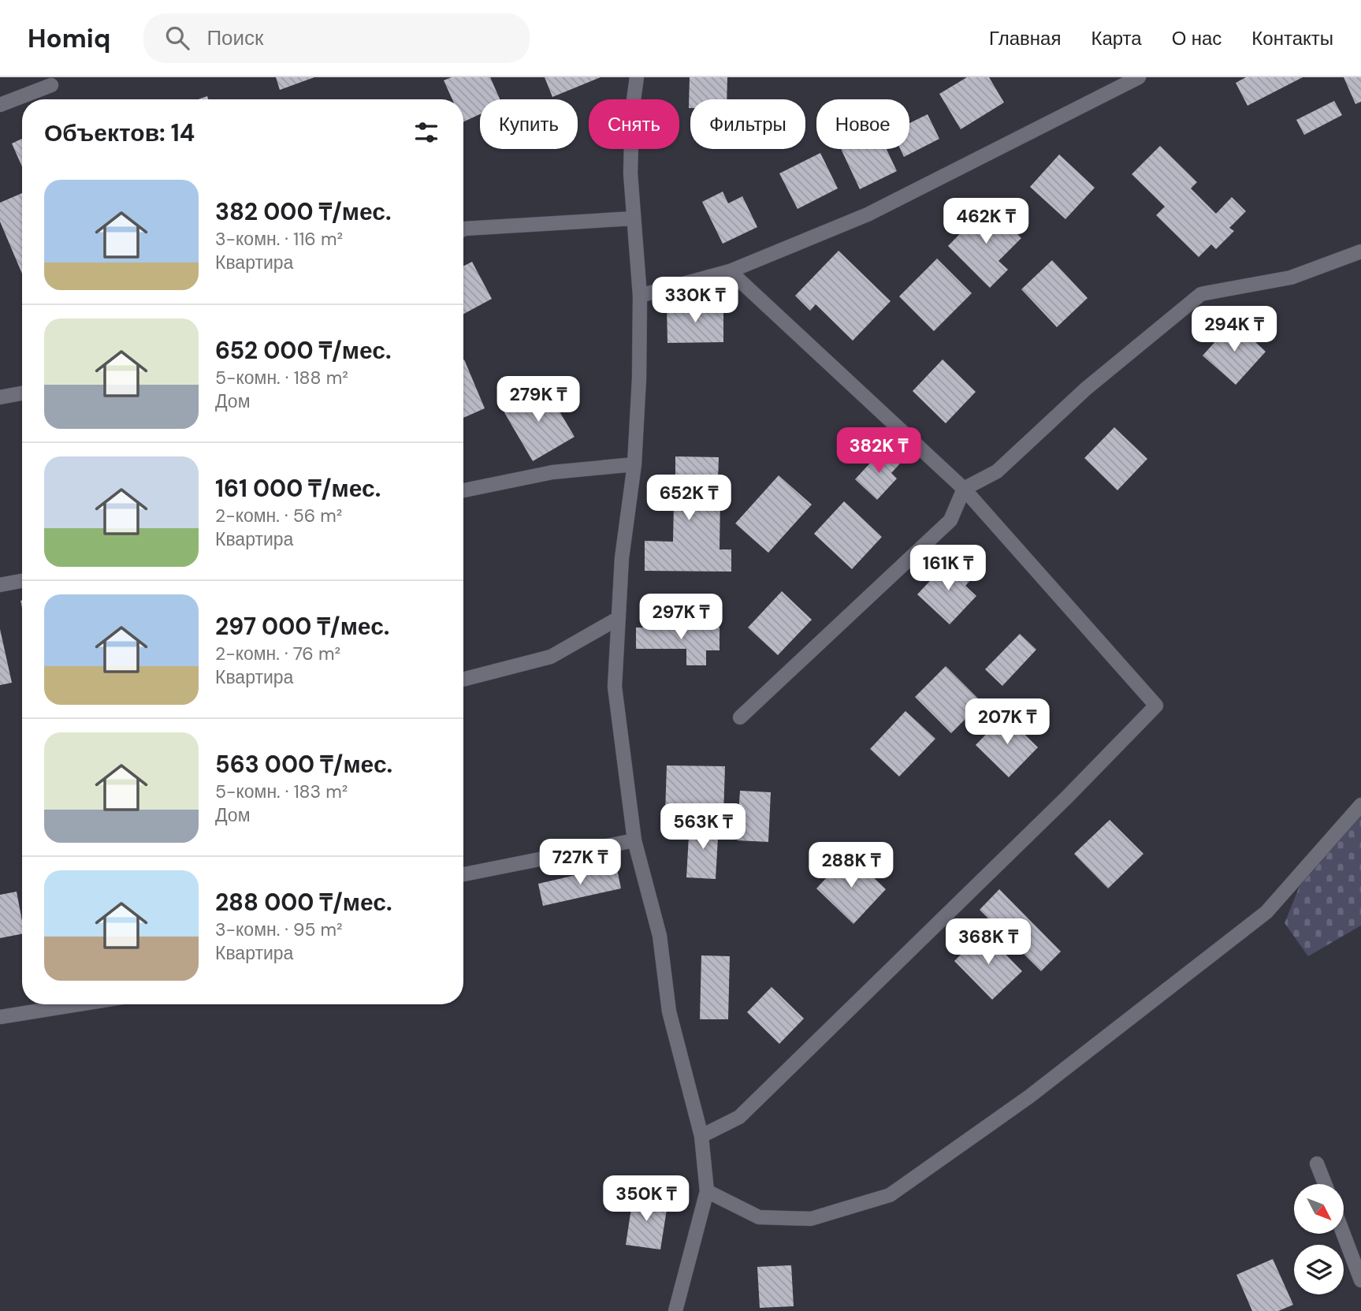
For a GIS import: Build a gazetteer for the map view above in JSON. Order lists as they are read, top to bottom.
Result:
{
  "north": "bottom right",
  "page": {
    "header": "Homiq",
    "search": "Поиск",
    "nav": [
      "Главная",
      "Карта",
      "О нас",
      "Контакты"
    ],
    "chip": [
      "Купить",
      "Снять",
      "Фильтры",
      "Новое"
    ],
    "heading": "Объектов: 14",
    "list": [
      {
        "name": "382 000 ₸/мес.",
        "note": "3-комн. · 116 m² · Квартира"
      },
      {
        "name": "652 000 ₸/мес.",
        "note": "5-комн. · 188 m² · Дом"
      },
      {
        "name": "161 000 ₸/мес.",
        "note": "2-комн. · 56 m² · Квартира"
      },
      {
        "name": "297 000 ₸/мес.",
        "note": "2-комн. · 76 m² · Квартира"
      },
      {
        "name": "563 000 ₸/мес.",
        "note": "5-комн. · 183 m² · Дом"
      },
      {
        "name": "288 000 ₸/мес.",
        "note": "3-комн. · 95 m² · Квартира"
      }
    ],
    "price": [
      "462K ₸",
      "330K ₸",
      "294K ₸",
      "279K ₸",
      "382K ₸",
      "652K ₸",
      "161K ₸",
      "297K ₸",
      "207K ₸",
      "563K ₸",
      "727K ₸",
      "288K ₸",
      "368K ₸",
      "350K ₸"
    ]
  }
}
